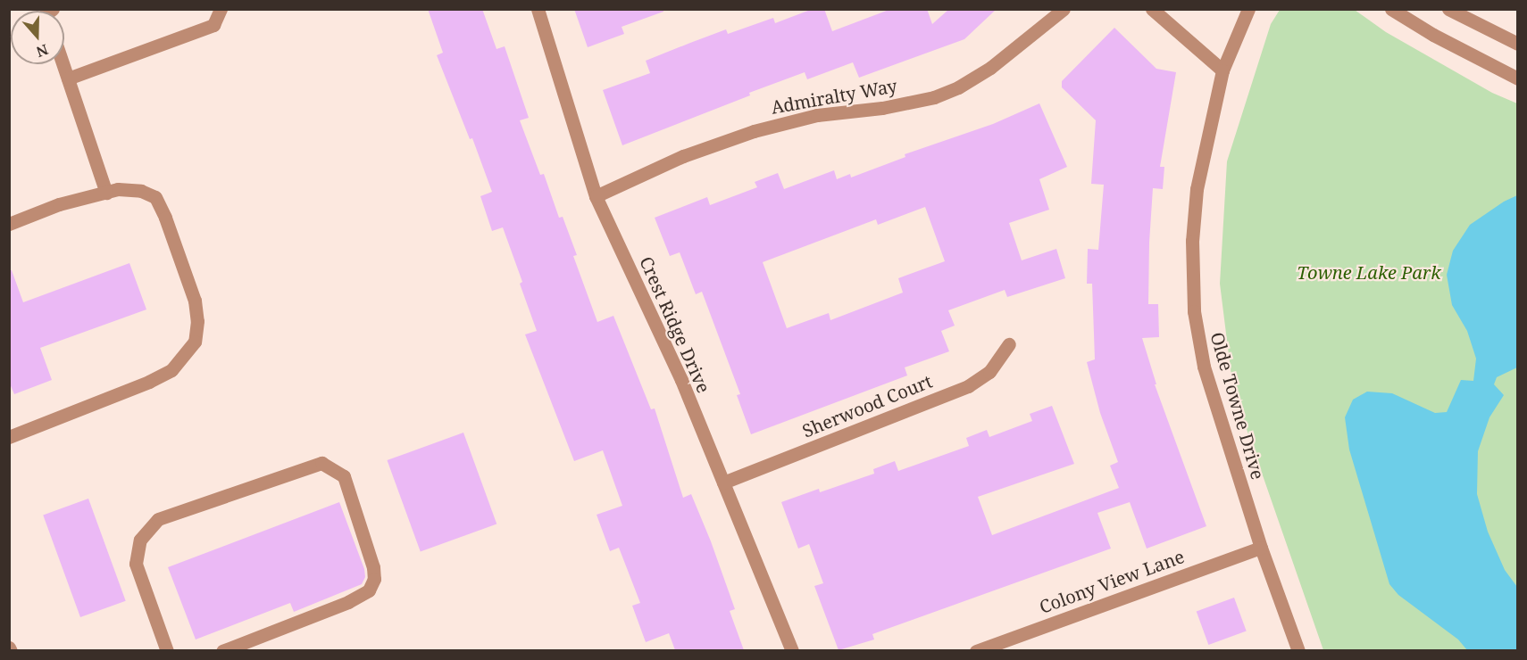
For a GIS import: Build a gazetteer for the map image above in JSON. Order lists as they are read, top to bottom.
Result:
{
  "streets": {
    "street": [
      "Admiralty Way",
      "Crest Ridge Drive",
      "Sherwood Court",
      "Olde Towne Drive",
      "Colony View Lane"
    ]
  },
  "crossings": [
    ["Admiralty Way", "Crest Ridge Drive"],
    ["Crest Ridge Drive", "Sherwood Court"],
    ["Olde Towne Drive", "Colony View Lane"]
  ],
  "parks": ["Towne Lake Park"],
  "north": "bottom"
}
